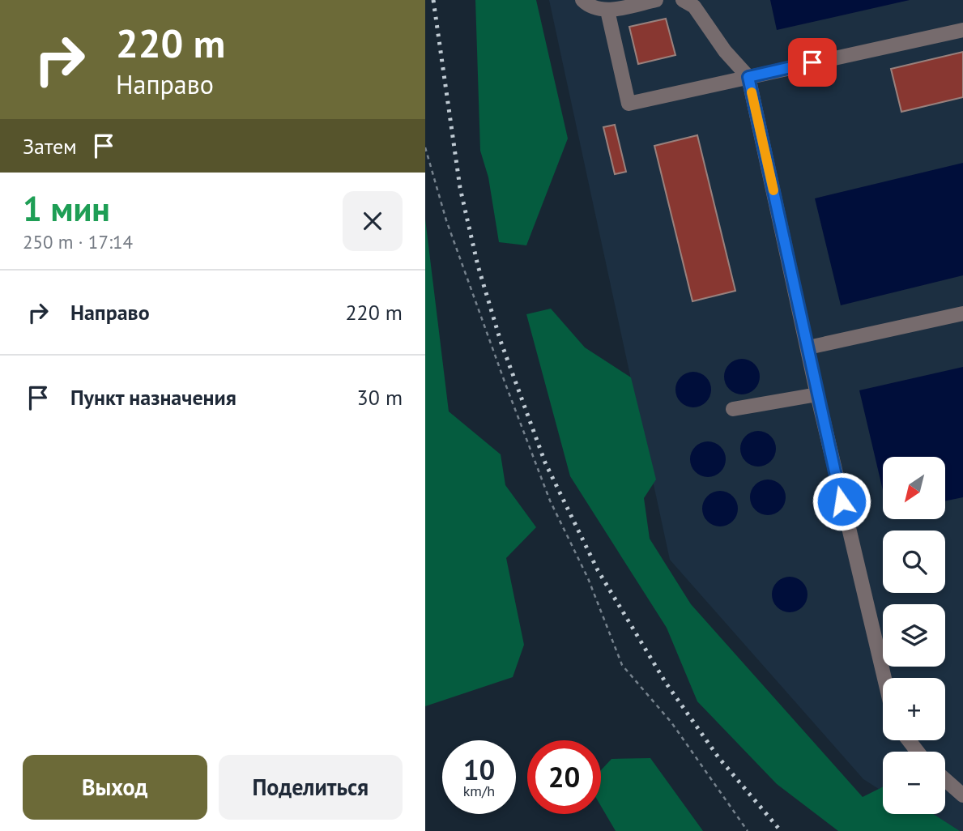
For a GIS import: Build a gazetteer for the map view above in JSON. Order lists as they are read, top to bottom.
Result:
{
  "north": "bottom left",
  "page": {
    "turn": ["220 m", "Направо"],
    "then": "Затем",
    "heading": ["1 мин", "250 m · 17:14"],
    "list": [
      {
        "name": "Направо",
        "value": "220 m"
      },
      {
        "name": "Пункт назначения",
        "value": "30 m"
      }
    ],
    "map_buttons": ["+", "−"],
    "speed": "10 km/h",
    "limit": "20",
    "buttons": ["Выход", "Поделиться"]
  }
}
